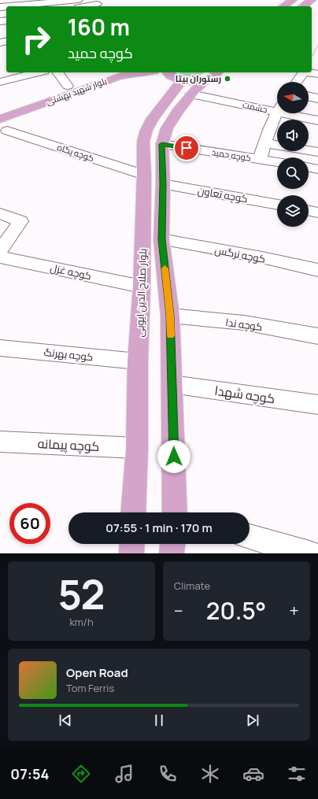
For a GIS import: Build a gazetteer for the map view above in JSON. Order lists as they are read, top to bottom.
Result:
{
  "streets": {
    "main road": ["بلوار شهید بهشتی", "بلوار صلاح الدین ایوبی"],
    "street": [
      "حشمت",
      "کوچه پگاه",
      "کوچه حمید",
      "کوچه تعاون",
      "کوچه نرگس",
      "کوچه غزل",
      "کوچه ندا",
      "کوچه بهرنگ",
      "کوچه شهدا",
      "کوچه پیمانه"
    ]
  },
  "crossings": [
    ["حشمت", "بلوار صلاح الدین ایوبی"],
    ["کوچه پگاه", "بلوار صلاح الدین ایوبی"],
    ["کوچه حمید", "بلوار صلاح الدین ایوبی"],
    ["کوچه تعاون", "بلوار صلاح الدین ایوبی"],
    ["کوچه نرگس", "بلوار صلاح الدین ایوبی"],
    ["کوچه غزل", "بلوار صلاح الدین ایوبی"],
    ["بلوار صلاح الدین ایوبی", "کوچه ندا"],
    ["بلوار صلاح الدین ایوبی", "کوچه بهرنگ"],
    ["بلوار صلاح الدین ایوبی", "کوچه شهدا"],
    ["بلوار صلاح الدین ایوبی", "کوچه پیمانه"]
  ],
  "places": ["رستوران بیتا"],
  "north": "left",
  "page": {
    "turn": ["160 m", "کوچه حمید"],
    "limit": "60",
    "trip": "07:55 · 1 min · 170 m",
    "tile": [
      ["52", "km/h"],
      "Climate"
    ],
    "heat": ["−", "20.5°", "+"],
    "song": ["Open Road", "Tom Ferris"],
    "tabs": "07:54"
  }
}
